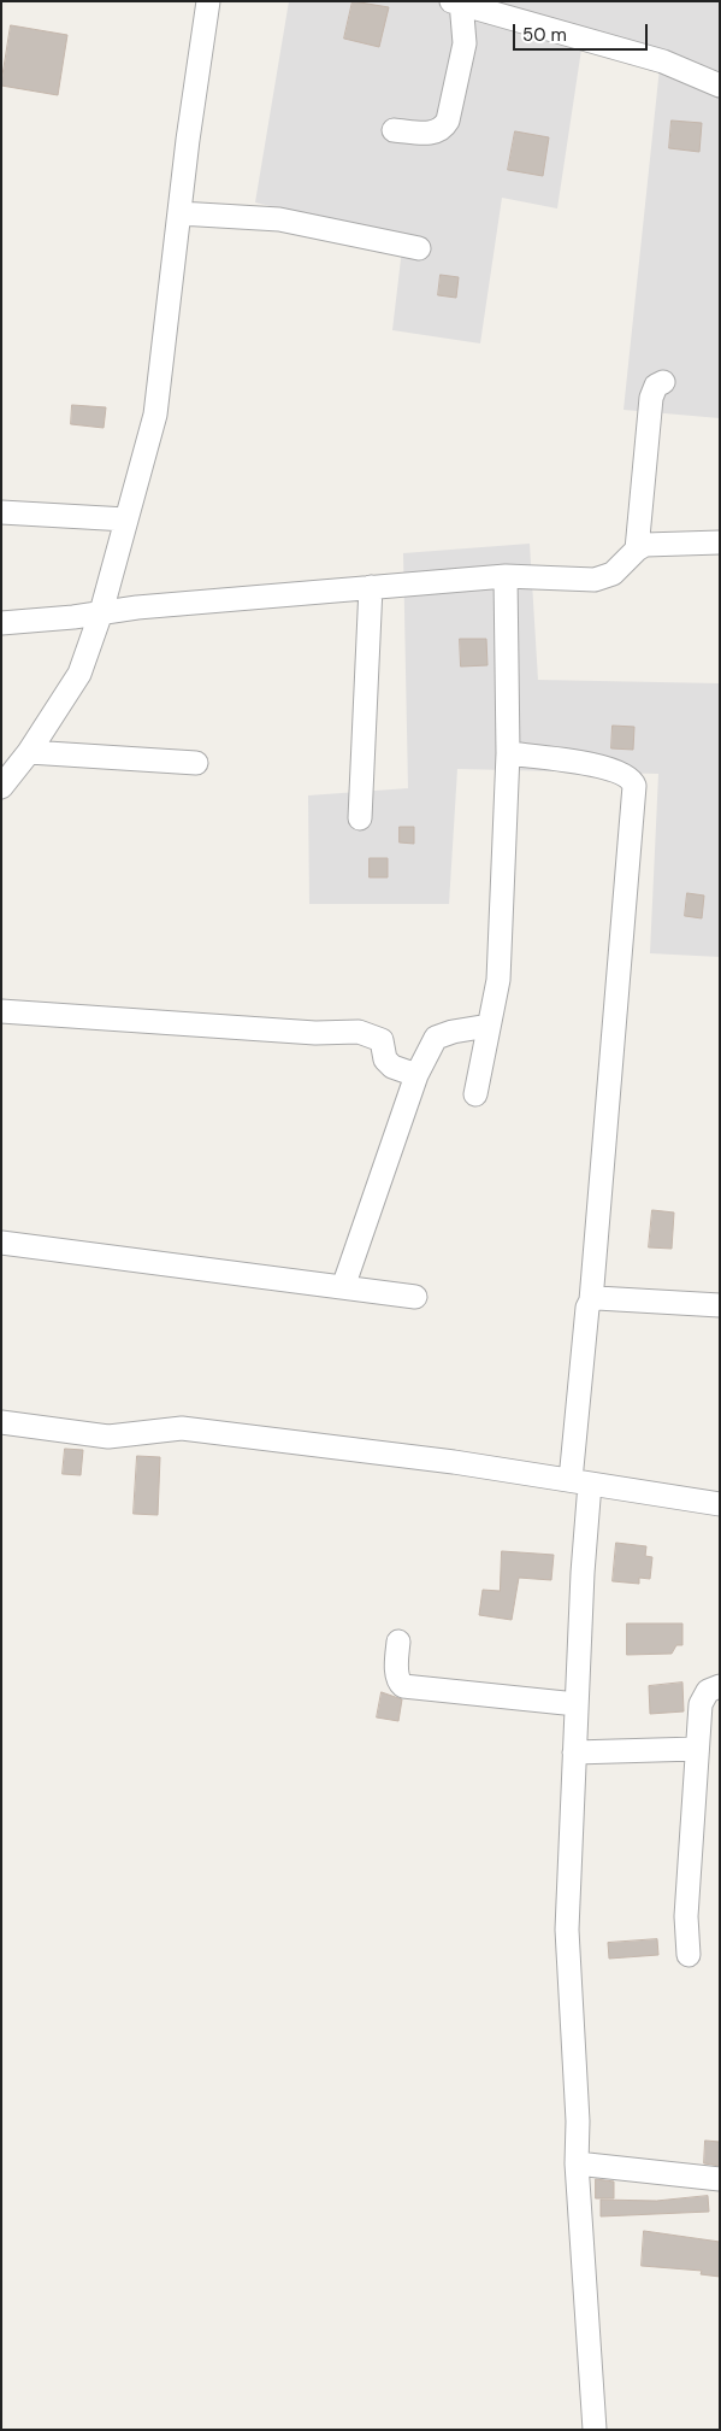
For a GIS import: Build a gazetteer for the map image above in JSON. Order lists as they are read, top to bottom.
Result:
{
  "scale_bar": "50 m"
}
